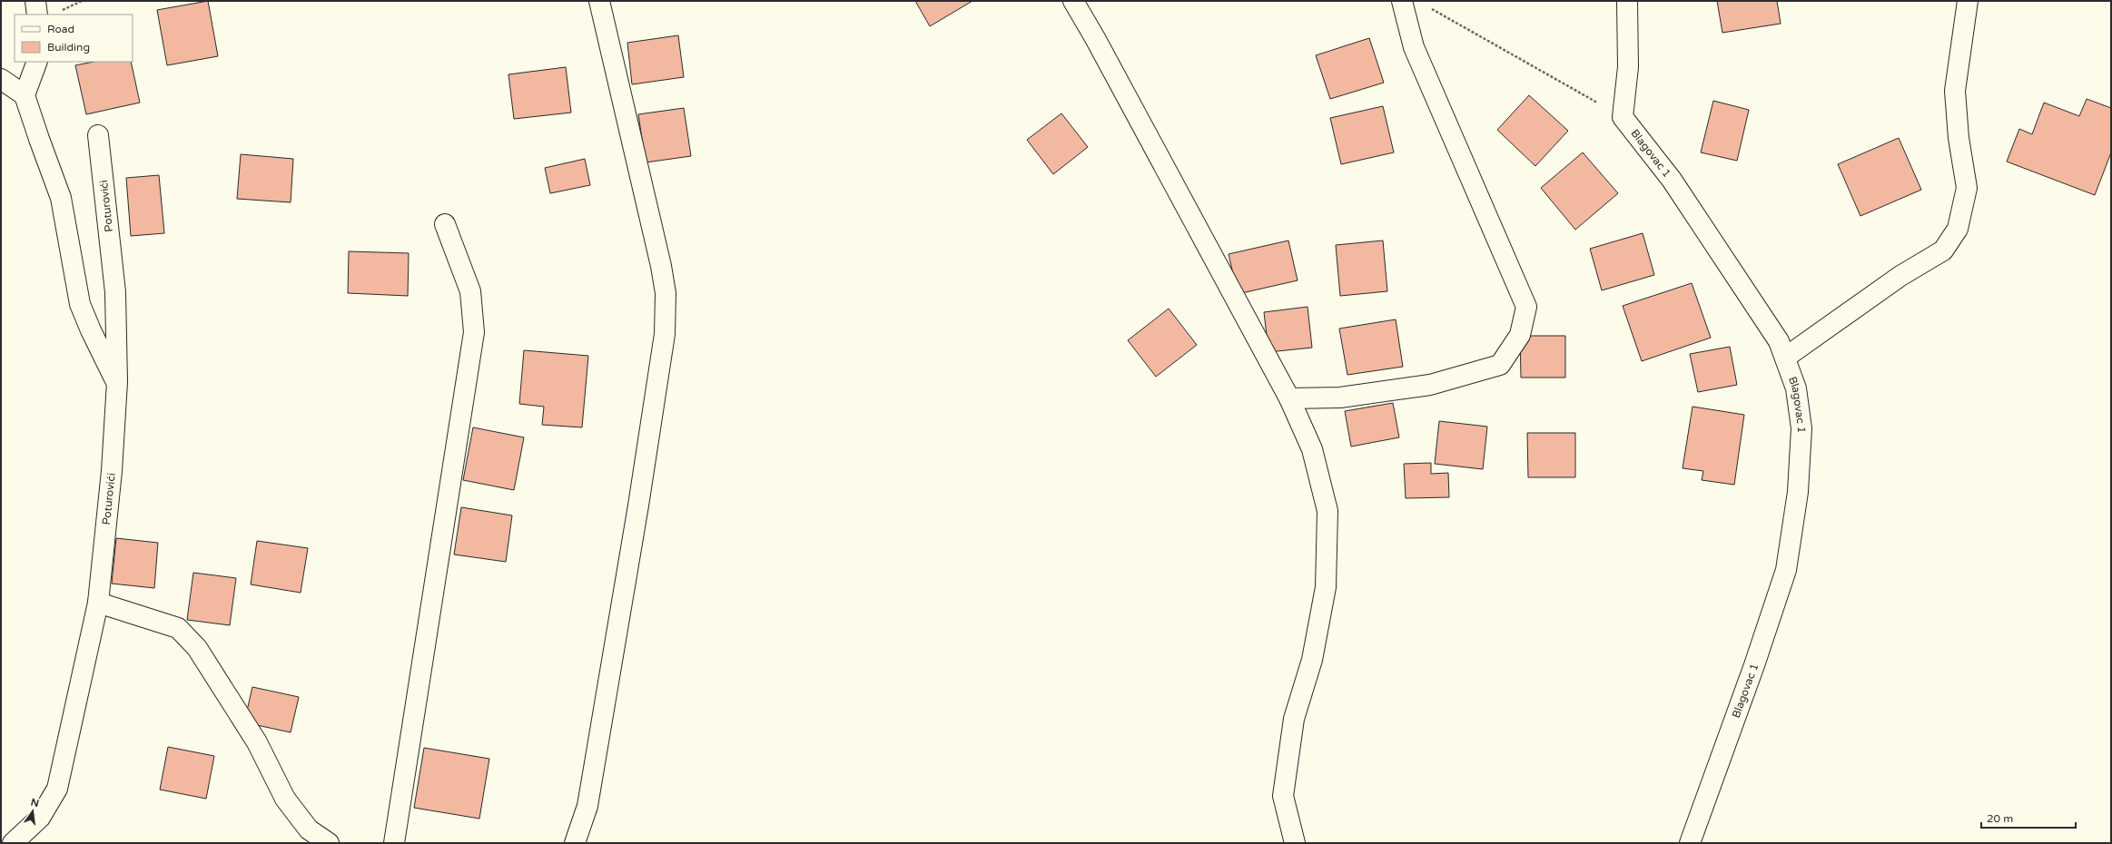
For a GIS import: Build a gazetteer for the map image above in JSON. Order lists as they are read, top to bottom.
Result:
{
  "streets": {
    "street": ["Blagovac 1", "Poturovići"]
  },
  "legend": ["Road", "Building"],
  "scale_bar": "20 m",
  "north": "top"
}
